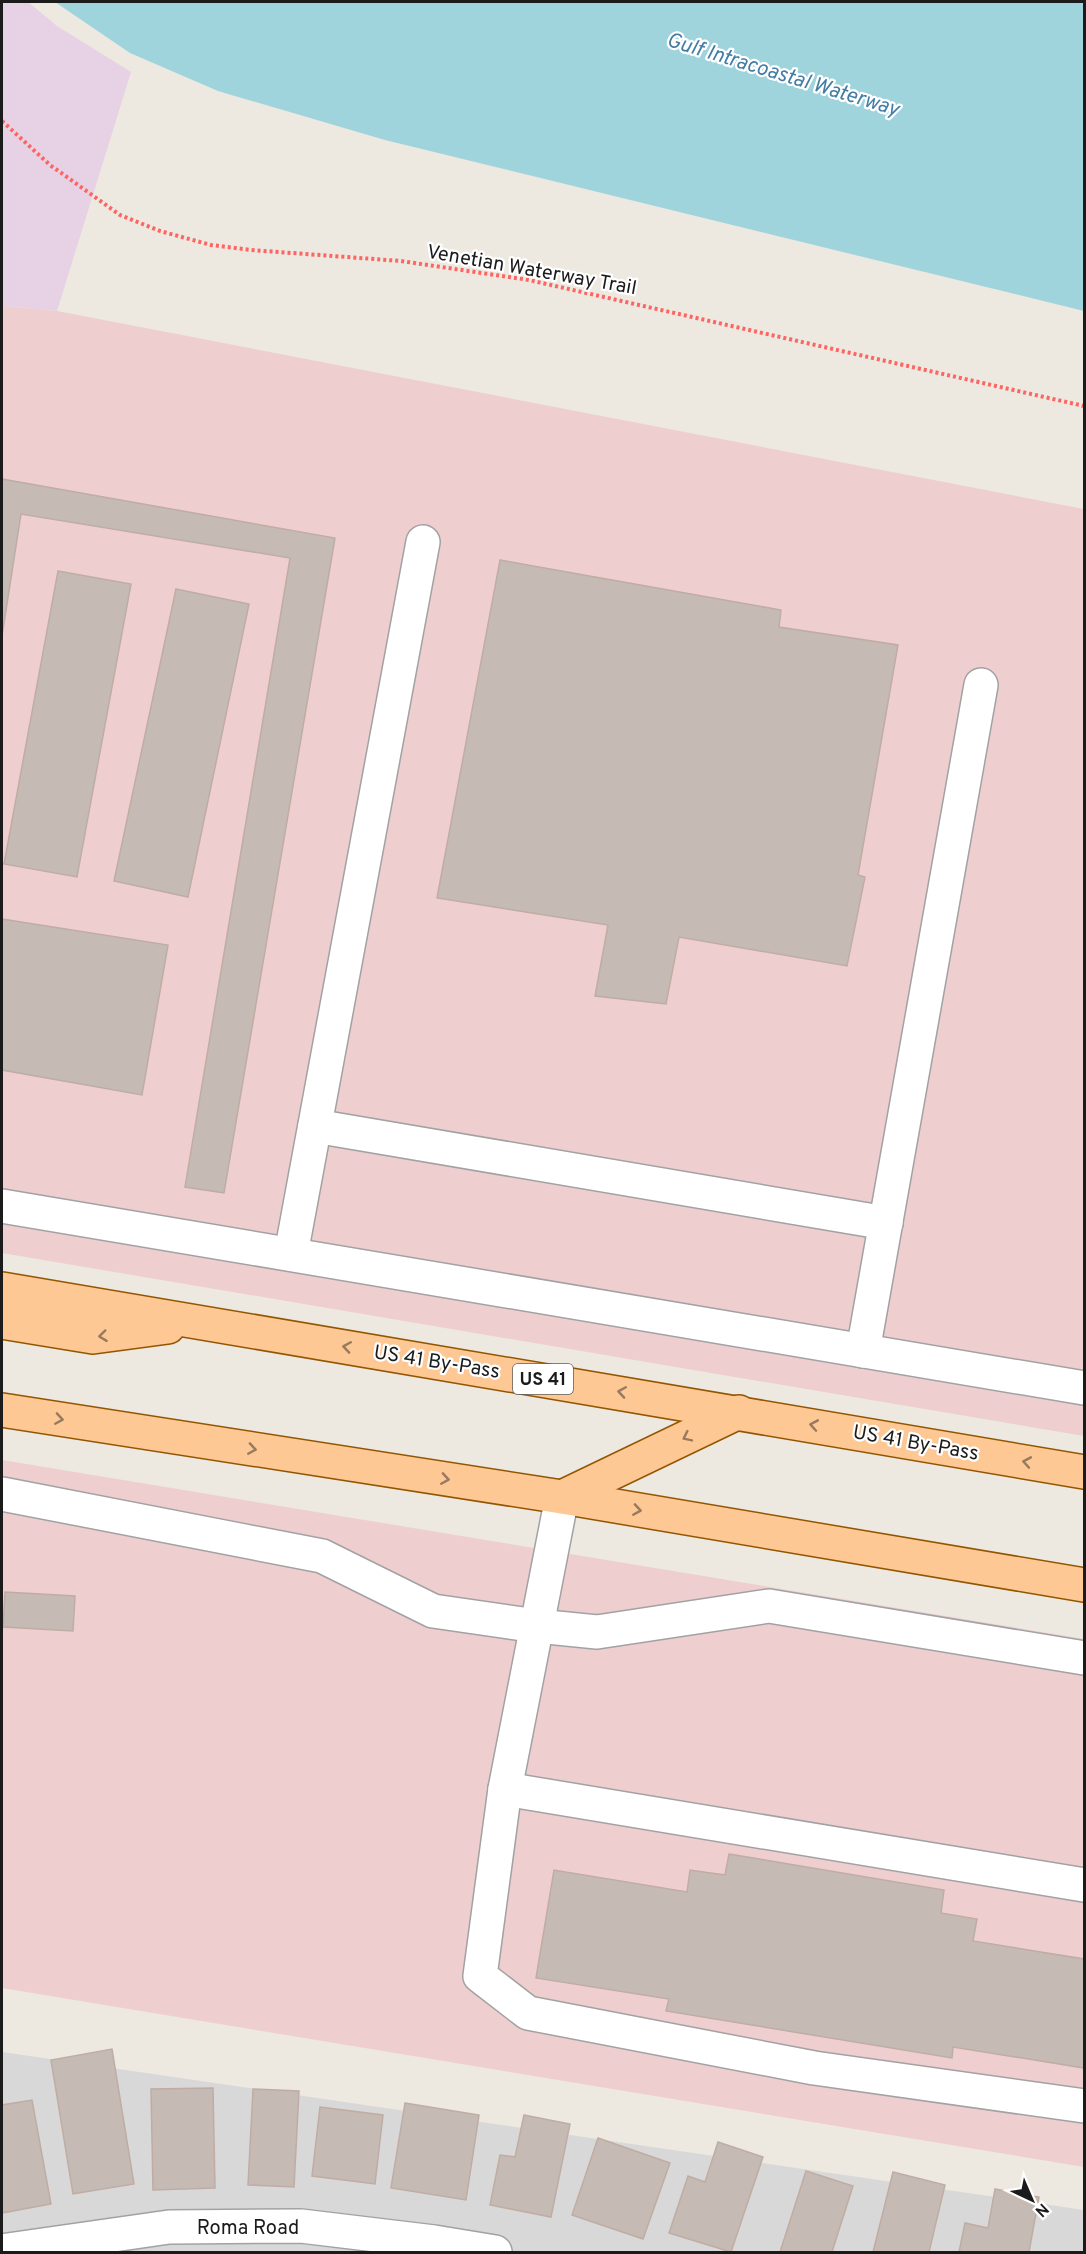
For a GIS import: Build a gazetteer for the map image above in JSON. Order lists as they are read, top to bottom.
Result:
{
  "streets": {
    "main road": ["US 41 By-Pass", "US 41"],
    "street": ["Roma Road"],
    "path": ["Venetian Waterway Trail"]
  },
  "water": ["Gulf Intracoastal Waterway"],
  "north": "bottom right"
}
